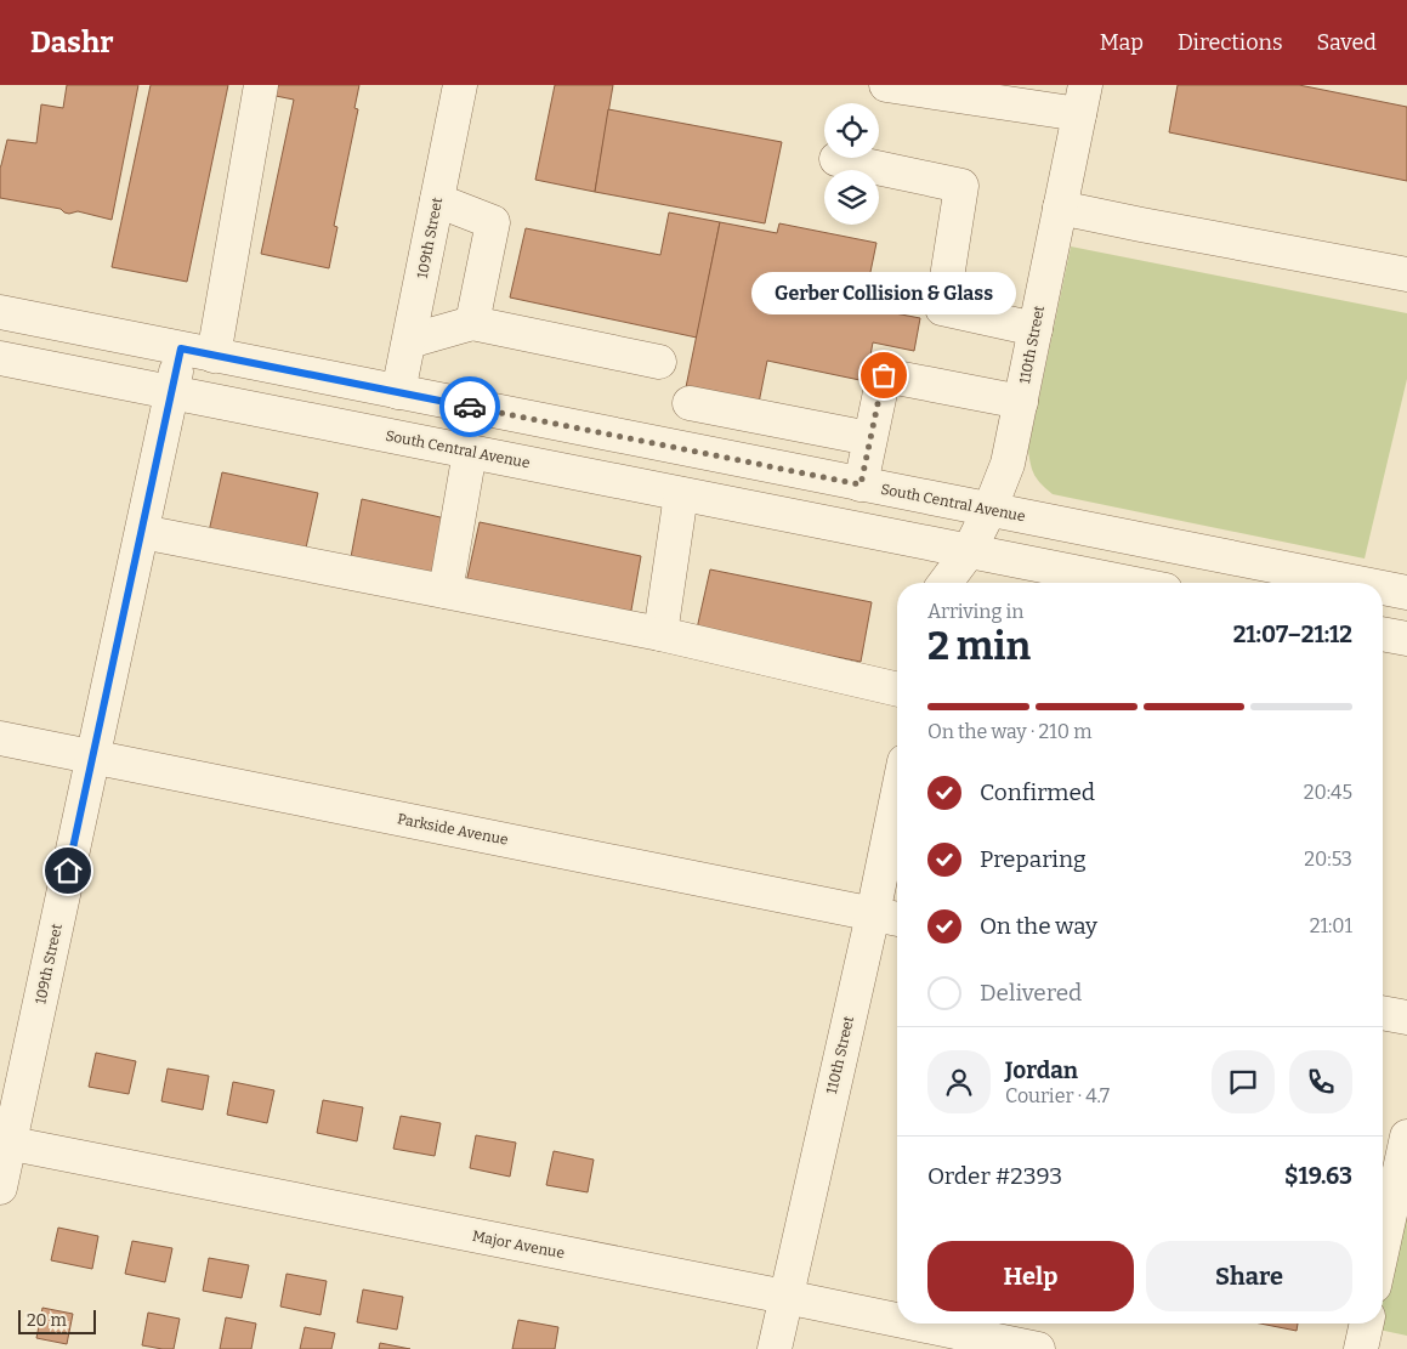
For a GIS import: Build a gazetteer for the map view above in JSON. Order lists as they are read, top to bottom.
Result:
{
  "streets": {
    "street": [
      "109th Street",
      "110th Street",
      "South Central Avenue",
      "Parkside Avenue",
      "Major Avenue"
    ]
  },
  "crossings": [
    ["109th Street", "South Central Avenue"],
    ["109th Street", "Parkside Avenue"],
    ["109th Street", "Major Avenue"],
    ["110th Street", "South Central Avenue"],
    ["110th Street", "Parkside Avenue"],
    ["110th Street", "Major Avenue"]
  ],
  "places": ["Gerber Collision & Glass"],
  "scale_bar": "20 m",
  "page": {
    "header": "Dashr",
    "nav": ["Map", "Directions", "Saved"],
    "bubble": "Gerber Collision & Glass",
    "heading": ["2 min", "Arriving in", "21:07–21:12"],
    "panel": [
      "Jordan",
      "Courier · 4.7",
      "Order #2393",
      "$19.63"
    ],
    "bar": "On the way · 210 m",
    "list": [
      ["Confirmed", "20:45"],
      ["Preparing", "20:53"],
      ["On the way", "21:01"],
      "Delivered"
    ],
    "buttons": ["Help", "Share"],
    "scale": "20 m"
  }
}
